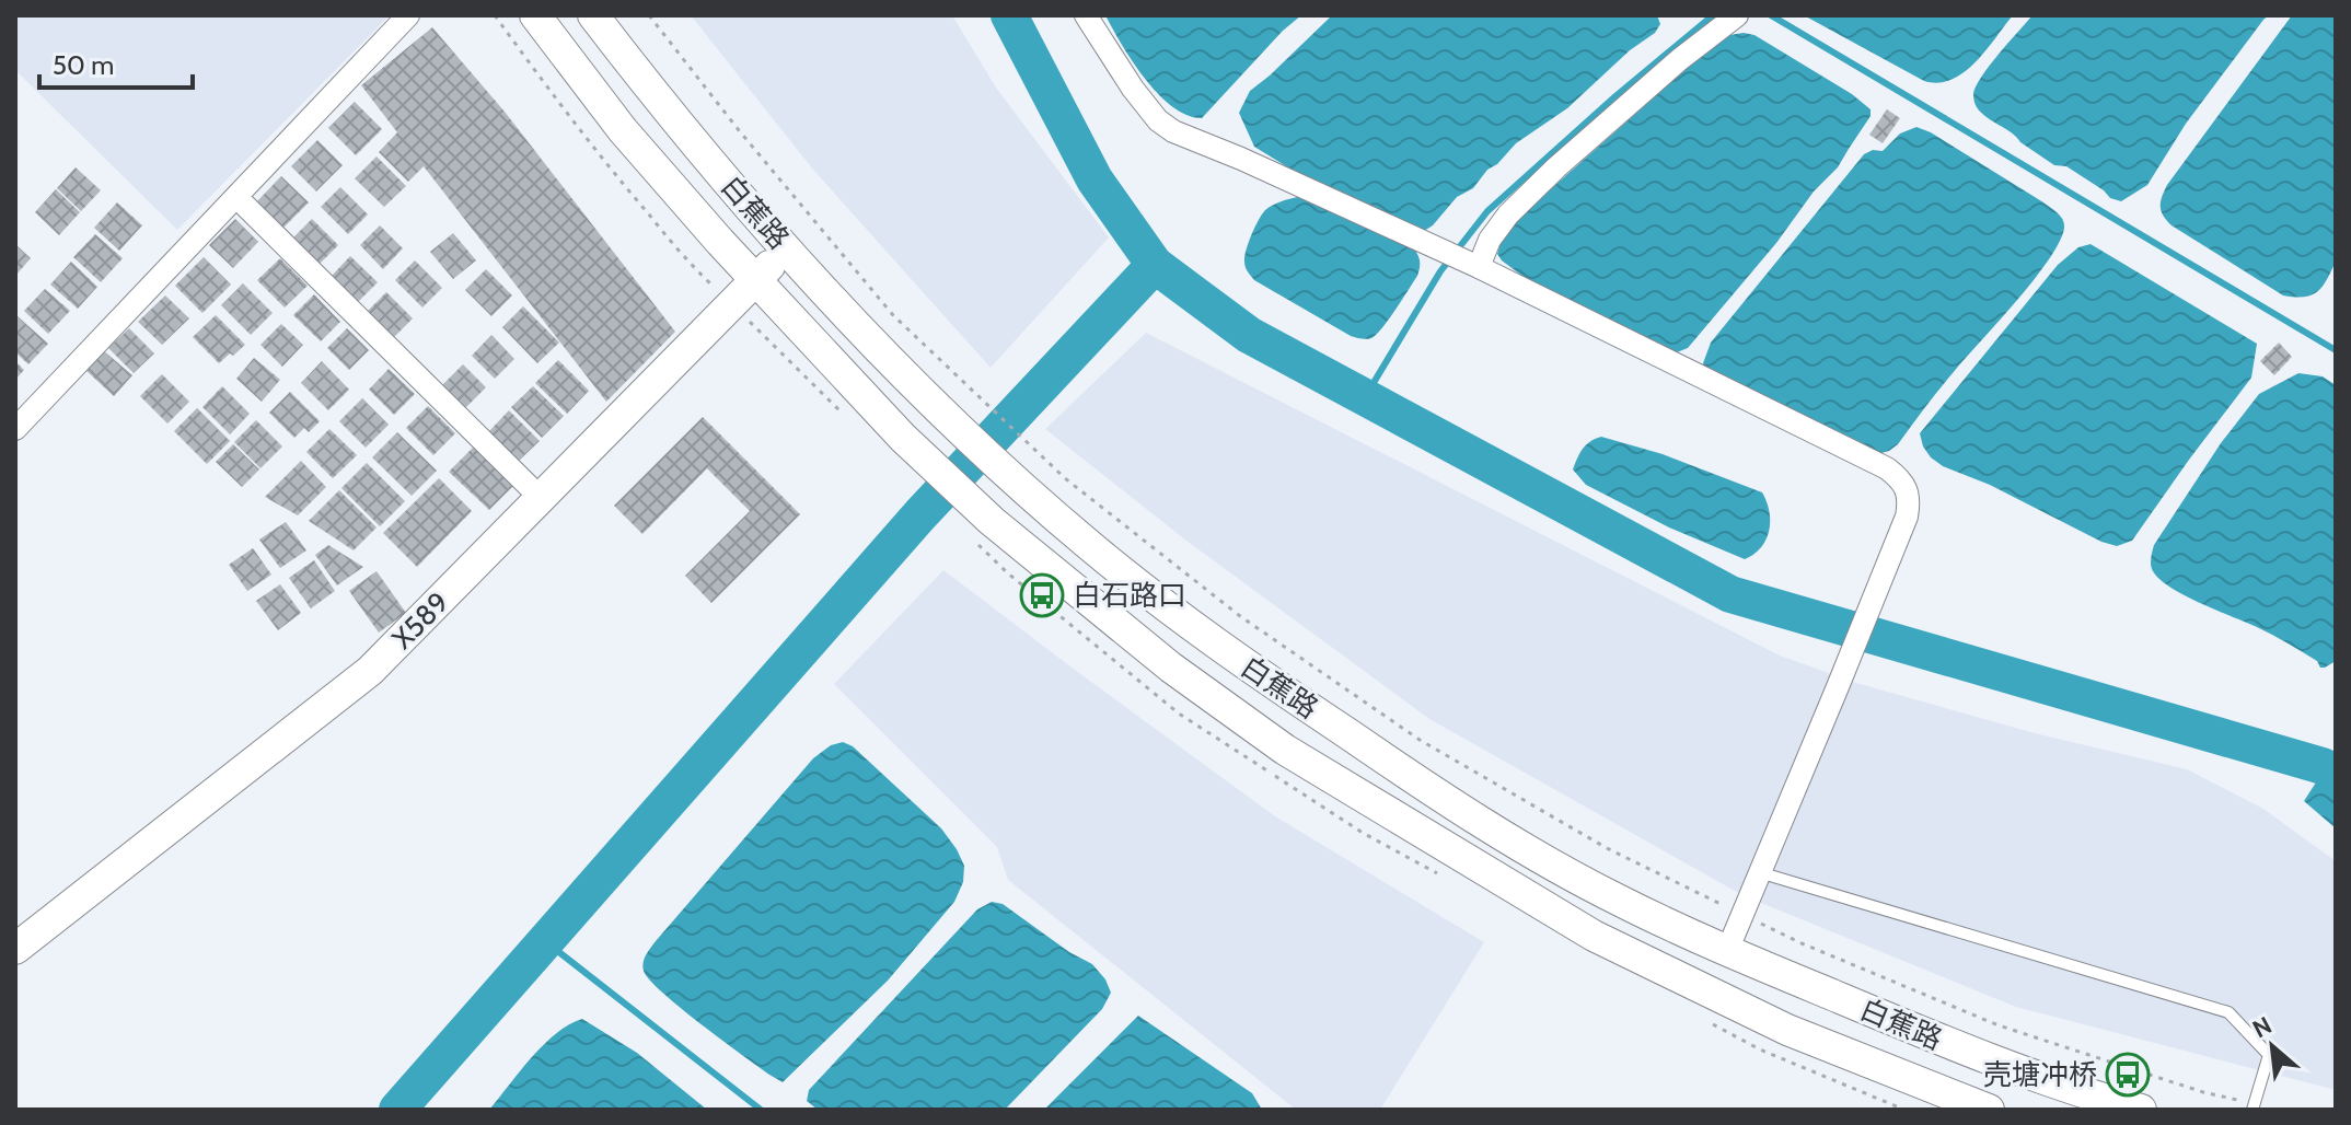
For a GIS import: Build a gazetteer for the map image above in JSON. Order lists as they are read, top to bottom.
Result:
{
  "streets": {
    "main road": ["白蕉路", "X589"]
  },
  "crossings": [
    ["白蕉路", "X589"]
  ],
  "places": {
    "bus stop": ["白石路口", "壳塘冲桥"]
  },
  "scale_bar": "50 m",
  "north": "top left"
}
